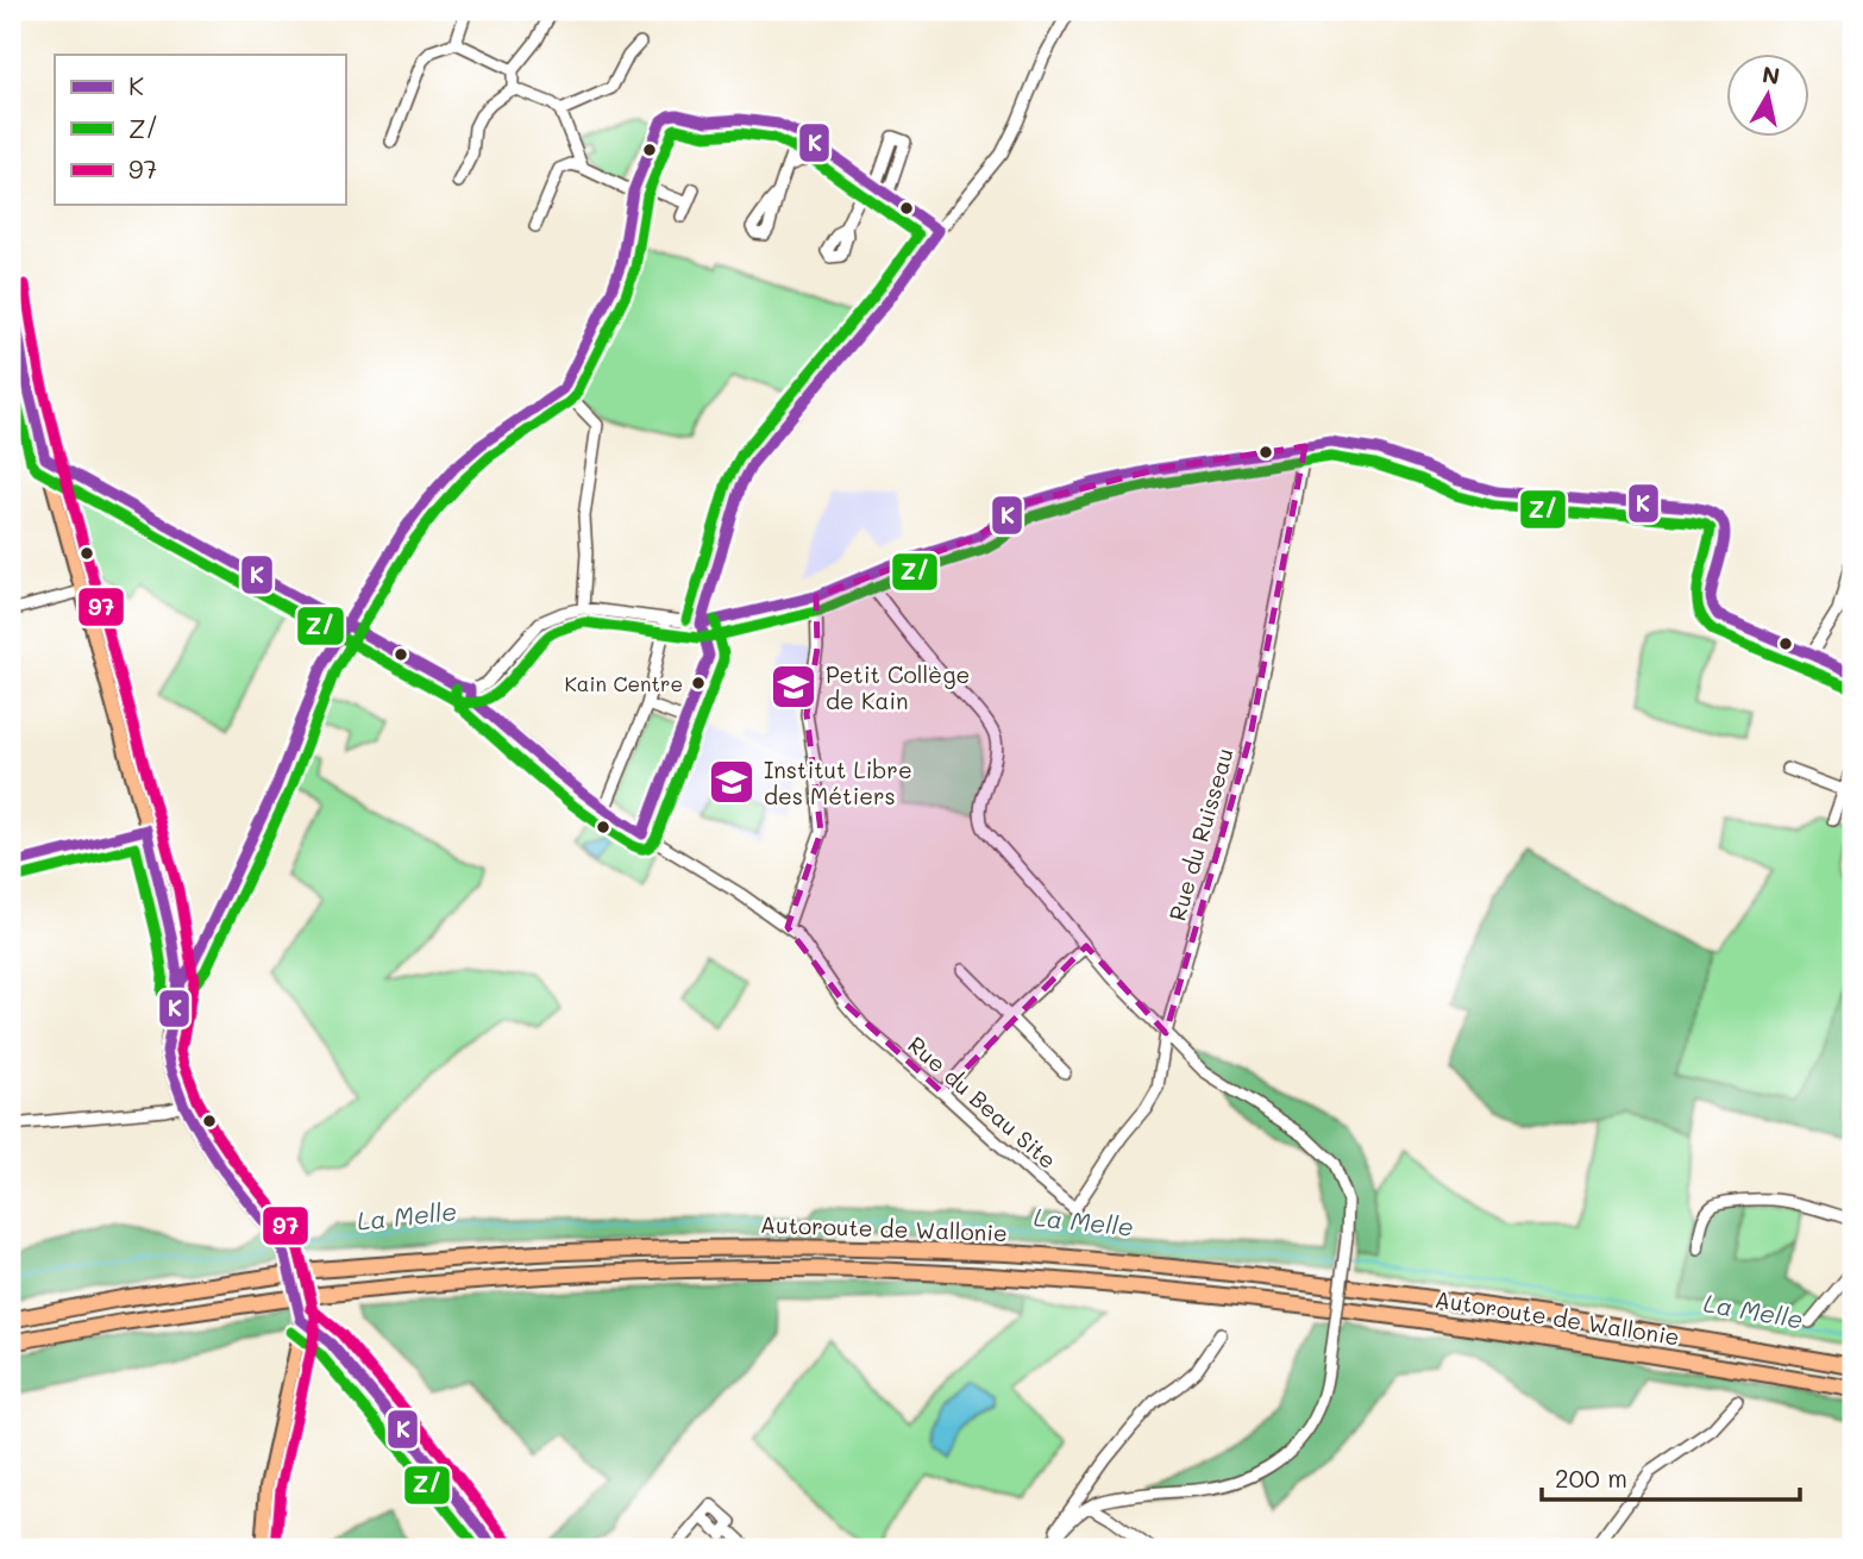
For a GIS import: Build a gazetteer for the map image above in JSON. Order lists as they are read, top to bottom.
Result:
{
  "streets": {
    "highway": ["Autoroute de Wallonie"],
    "street": ["Rue du Ruisseau", "Rue du Beau Site"]
  },
  "crossings": [
    ["Rue du Ruisseau", "Rue du Beau Site"]
  ],
  "water": ["La Melle"],
  "places": {
    "other": ["Kain Centre"],
    "school or university": ["Petit Collège de Kain", "Institut Libre des Métiers"]
  },
  "lines": ["transit line K", "transit line Z/", "transit line 97"],
  "legend": ["K", "Z/", "97"],
  "scale_bar": "200 m",
  "north": "top"
}
